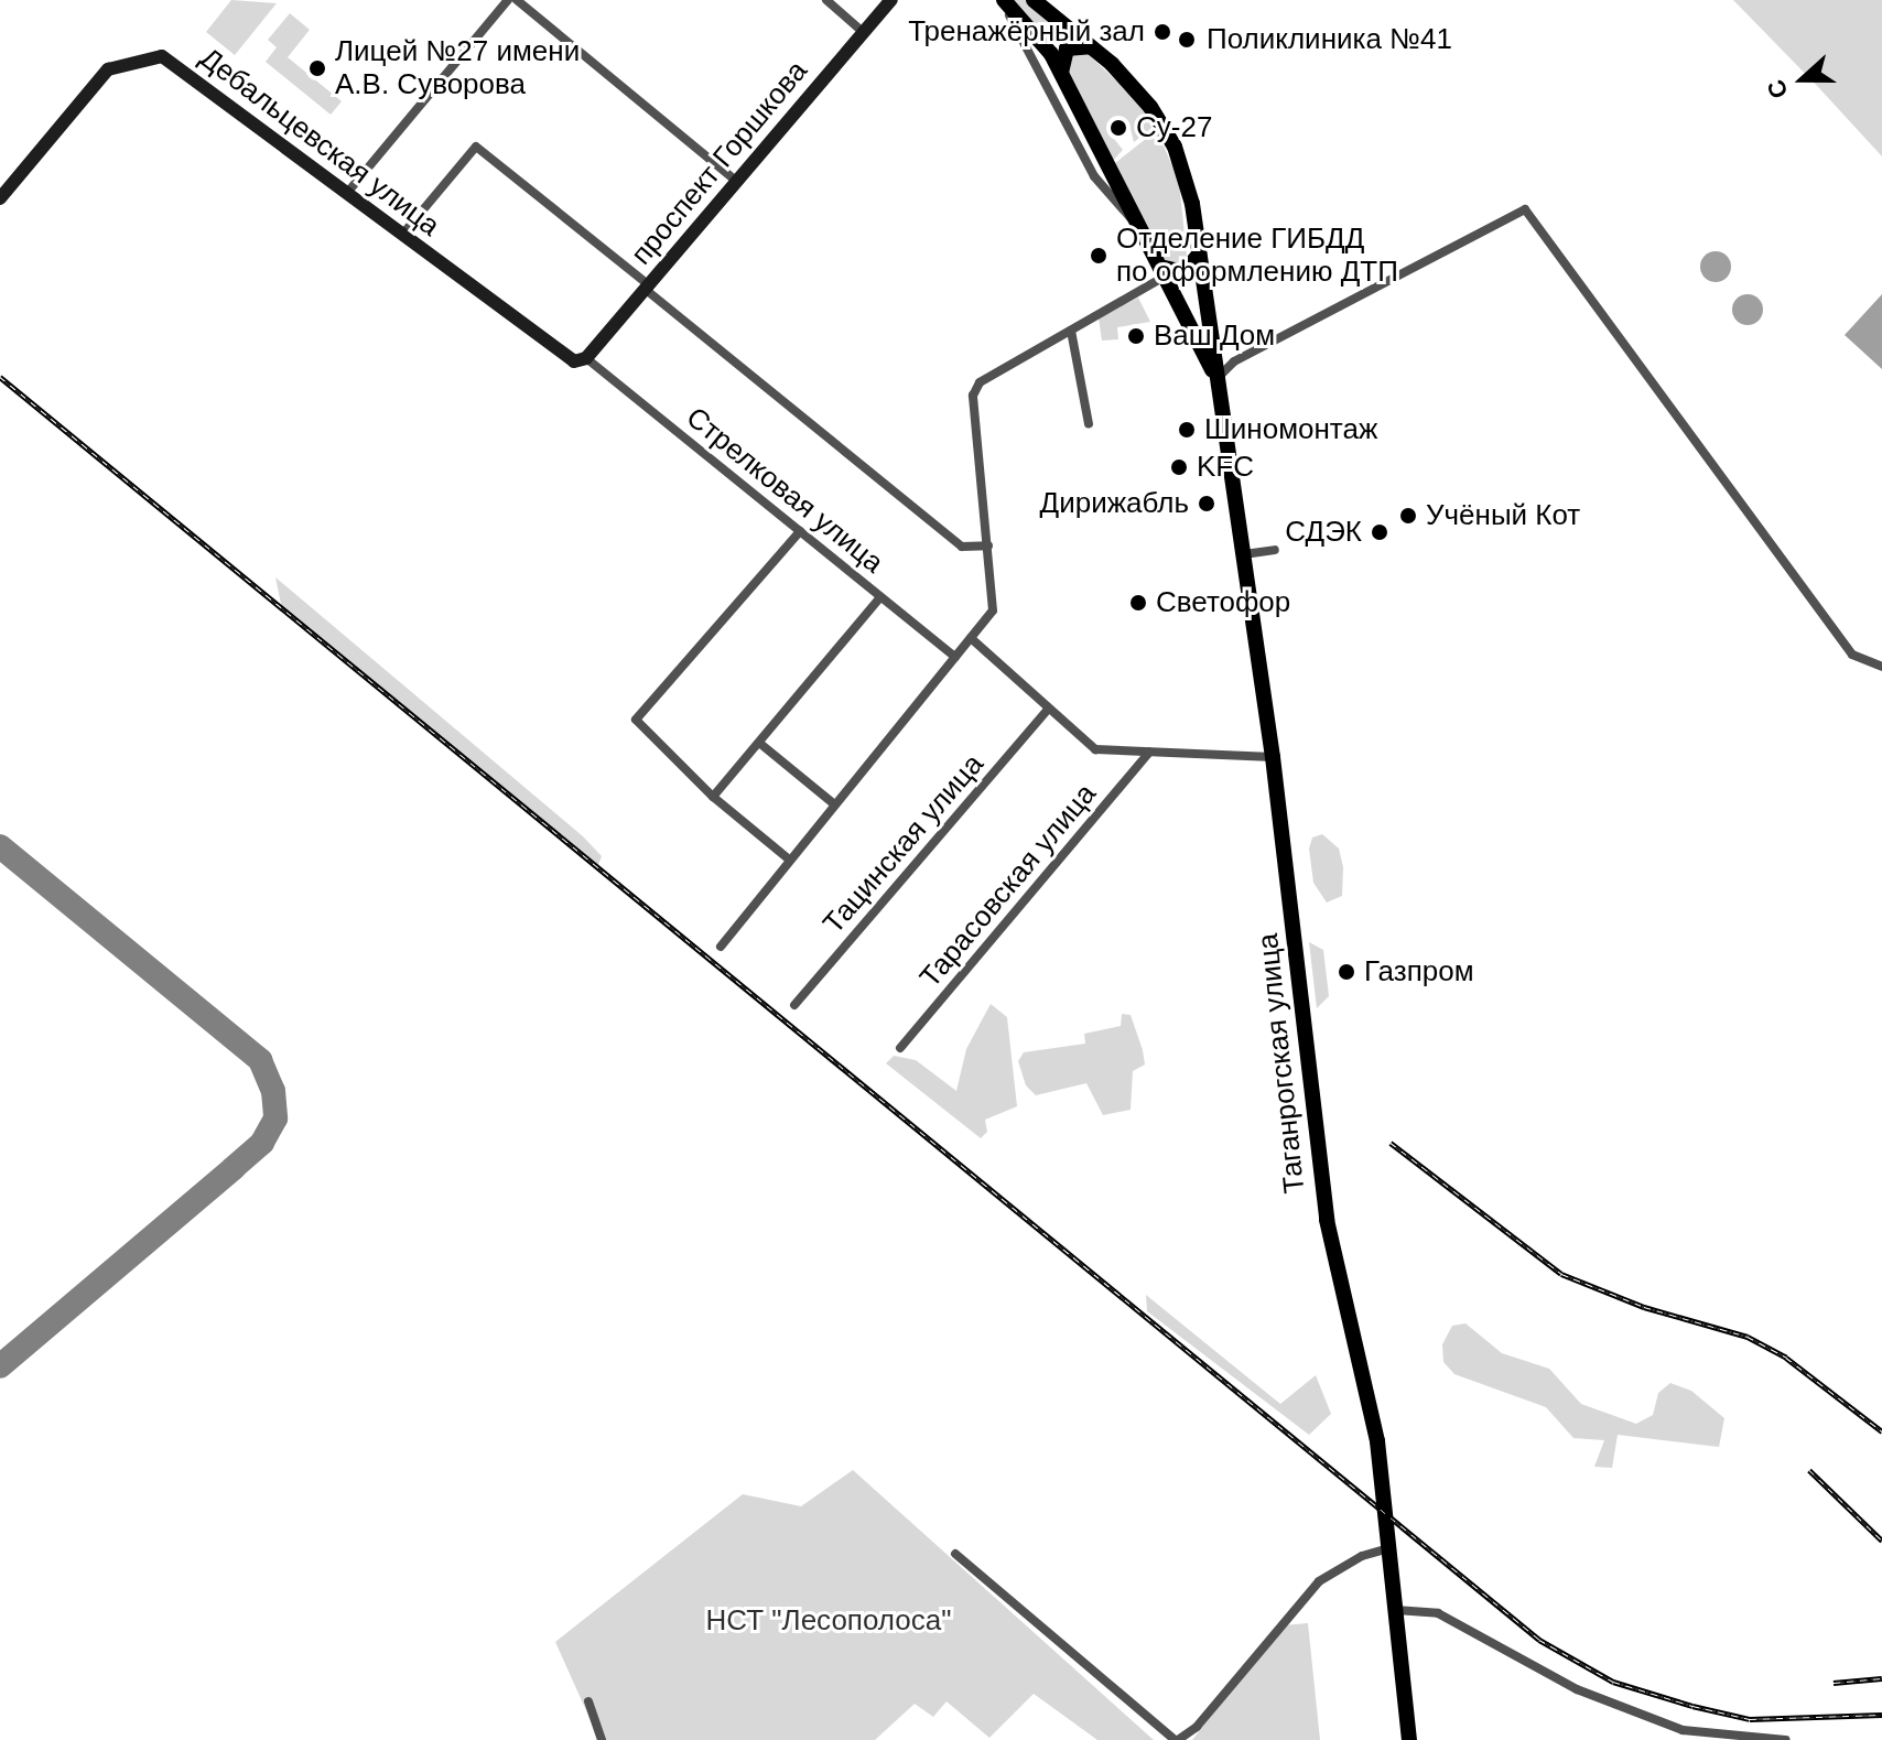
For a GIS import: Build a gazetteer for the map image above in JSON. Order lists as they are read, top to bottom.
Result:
{
  "streets": {
    "main road": ["Таганрогская улица"],
    "street": [
      "Дебальцевская улица",
      "проспект Горшкова",
      "Стрелковая улица",
      "Тацинская улица",
      "Тарасовская улица"
    ]
  },
  "crossings": [
    ["Дебальцевская улица", "проспект Горшкова"],
    ["Дебальцевская улица", "Стрелковая улица"],
    ["проспект Горшкова", "Стрелковая улица"]
  ],
  "parks": ["НСТ \"Лесополоса\""],
  "places": [
    "Тренажёрный зал",
    "Поликлиника №41",
    "Лицей №27 имени А.В. Суворова",
    "Су-27",
    "Отделение ГИБДД по оформлению ДТП",
    "Ваш Дом",
    "Шиномонтаж",
    "KFC",
    "Дирижабль",
    "Учёный Кот",
    "СДЭК",
    "Светофор",
    "Газпром"
  ],
  "north": "left"
}
